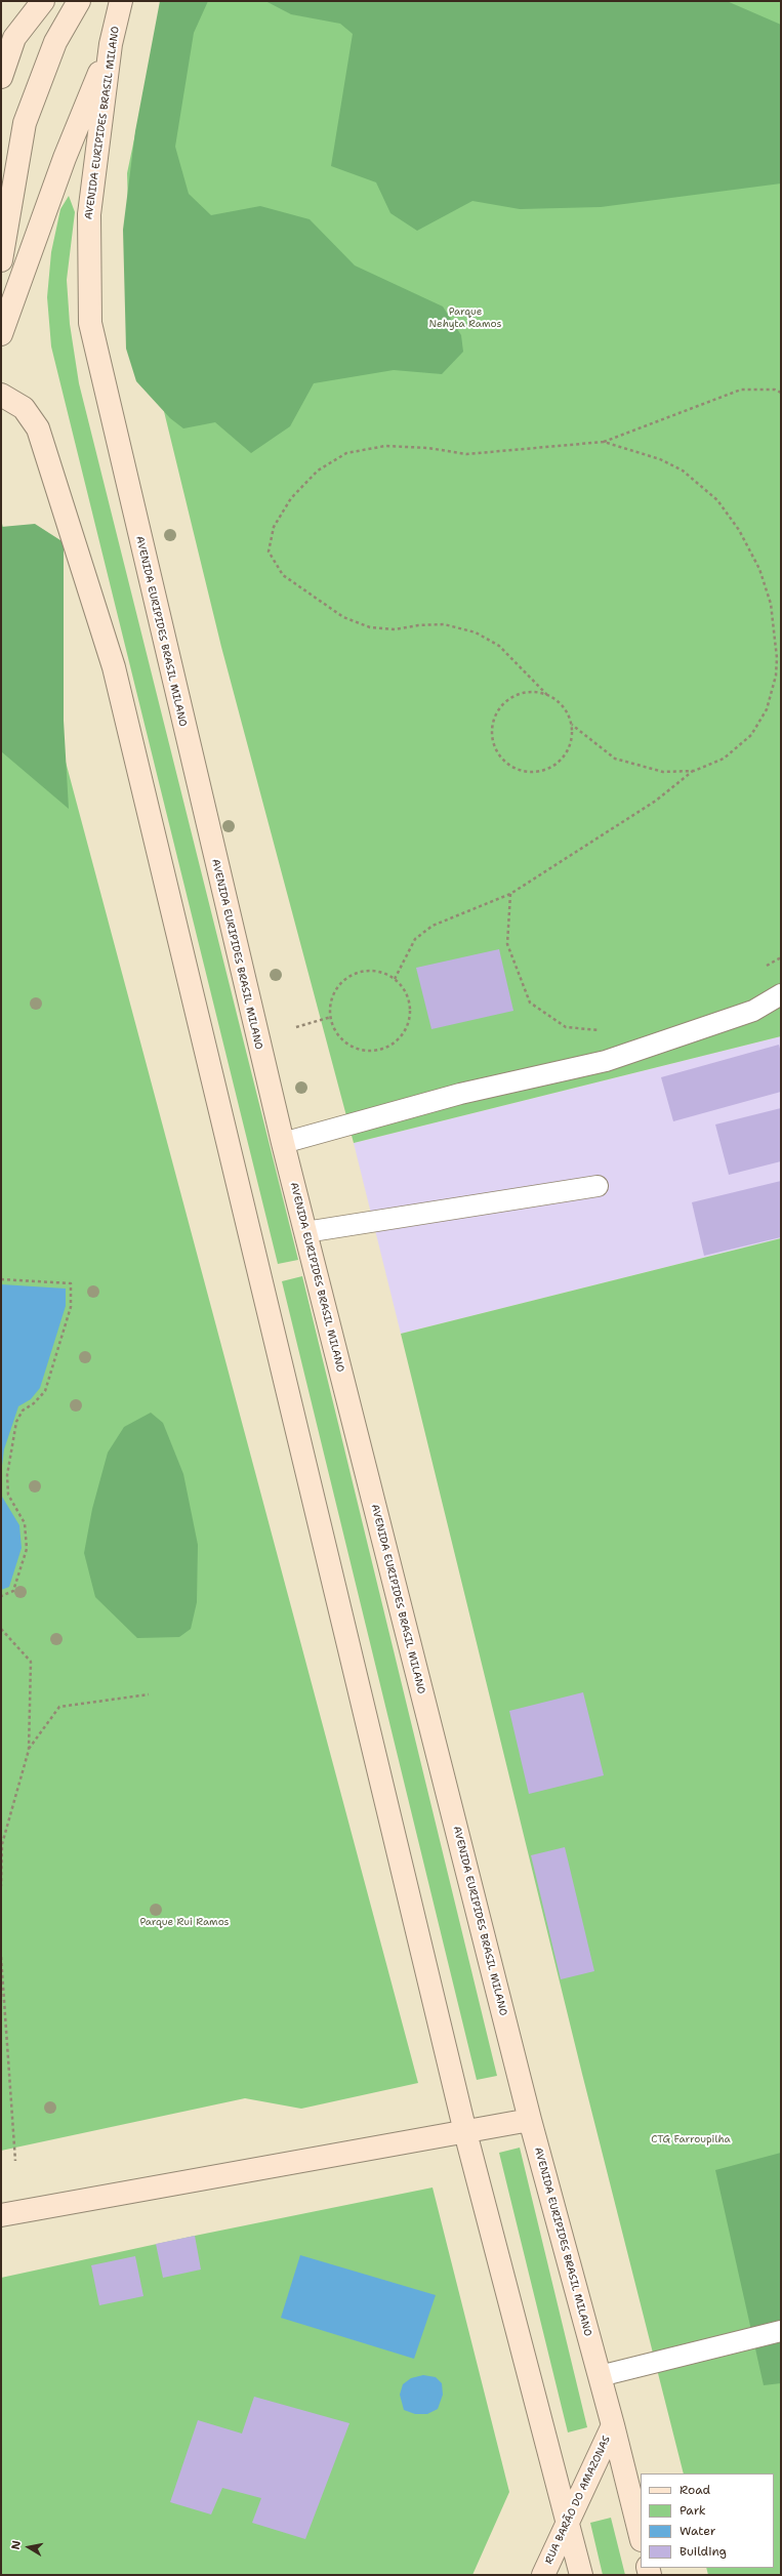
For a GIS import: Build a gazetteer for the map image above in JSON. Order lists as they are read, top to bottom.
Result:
{
  "streets": {
    "main road": ["AVENIDA EURIPIDES BRASIL MILANO", "RUA BARÃO DO AMAZONAS"]
  },
  "crossings": [
    ["AVENIDA EURIPIDES BRASIL MILANO", "RUA BARÃO DO AMAZONAS"]
  ],
  "parks": ["Parque Nehyta Ramos", "Parque Rui Ramos", "CTG Farroupilha"],
  "legend": [
    "Road",
    "Park",
    "Water",
    "Building"
  ],
  "north": "left"
}
